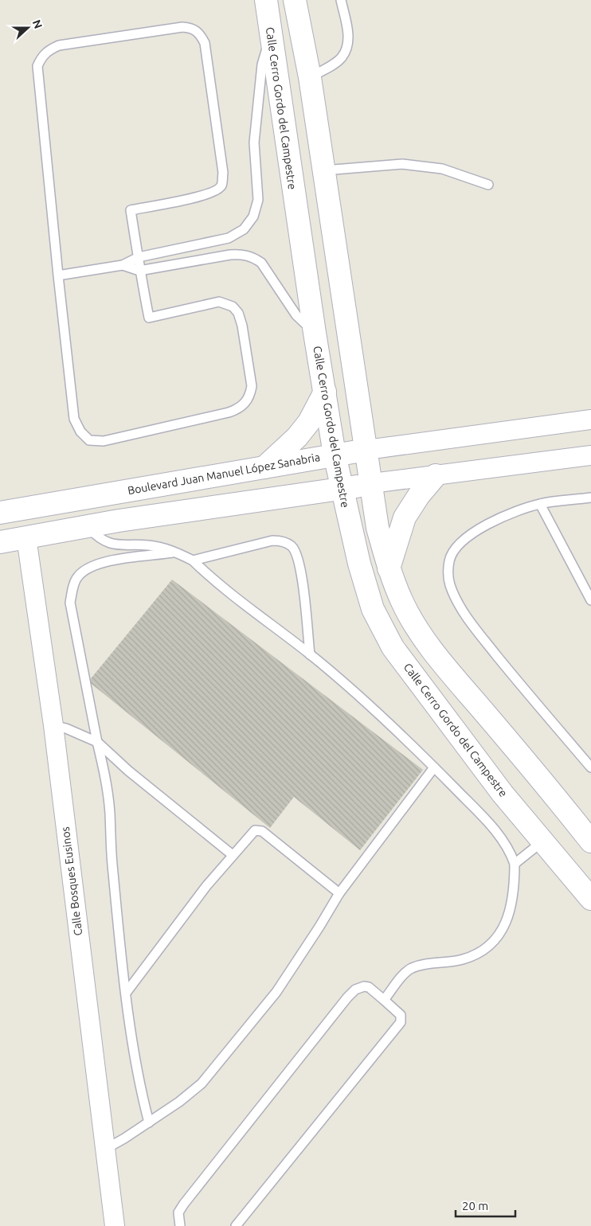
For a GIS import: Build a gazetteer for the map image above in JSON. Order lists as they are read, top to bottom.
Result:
{
  "streets": {
    "street": ["Calle Cerro Gordo del Campestre", "Boulevard Juan Manuel López Sanabria", "Calle Bosques Eusinos"]
  },
  "crossings": [
    ["Calle Cerro Gordo del Campestre", "Boulevard Juan Manuel López Sanabria"]
  ],
  "scale_bar": "20 m",
  "north": "right"
}
